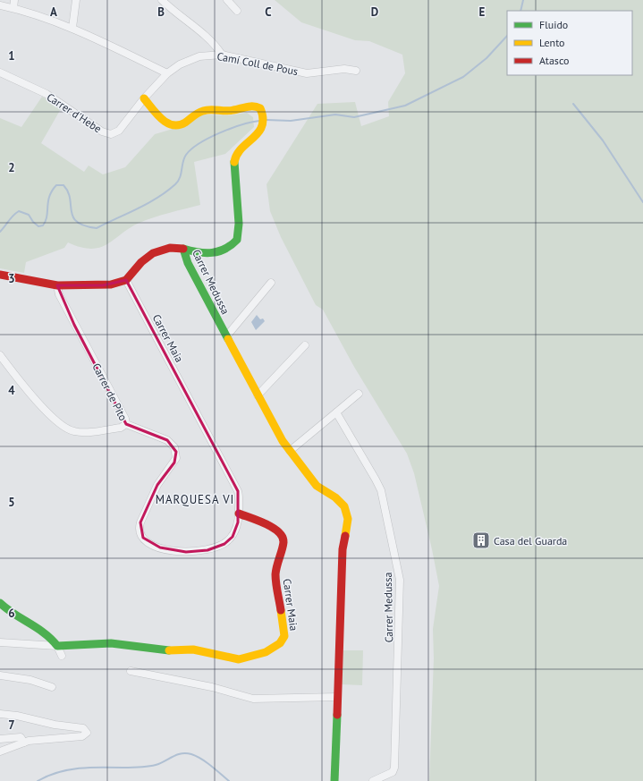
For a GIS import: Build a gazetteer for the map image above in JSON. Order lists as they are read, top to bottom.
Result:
{
  "streets": {
    "street": [
      "Camí Coll de Pous",
      "Carrer d'Hebe",
      "Carrer Medussa",
      "Carrer Maia",
      "Carrer de Pito"
    ]
  },
  "crossings": [
    ["Camí Coll de Pous", "Carrer d'Hebe"],
    ["Carrer d'Hebe", "Carrer Medussa"],
    ["Carrer Maia", "Carrer de Pito"]
  ],
  "districts": ["MARQUESA VI"],
  "places": {
    "building": ["Casa del Guarda"]
  },
  "legend": ["Fluido", "Lento", "Atasco"],
  "grid": {
    "columns": [
      "A",
      "B",
      "C",
      "D",
      "E"
    ],
    "rows": [
      "1",
      "2",
      "3",
      "4",
      "5",
      "6",
      "7"
    ]
  }
}
